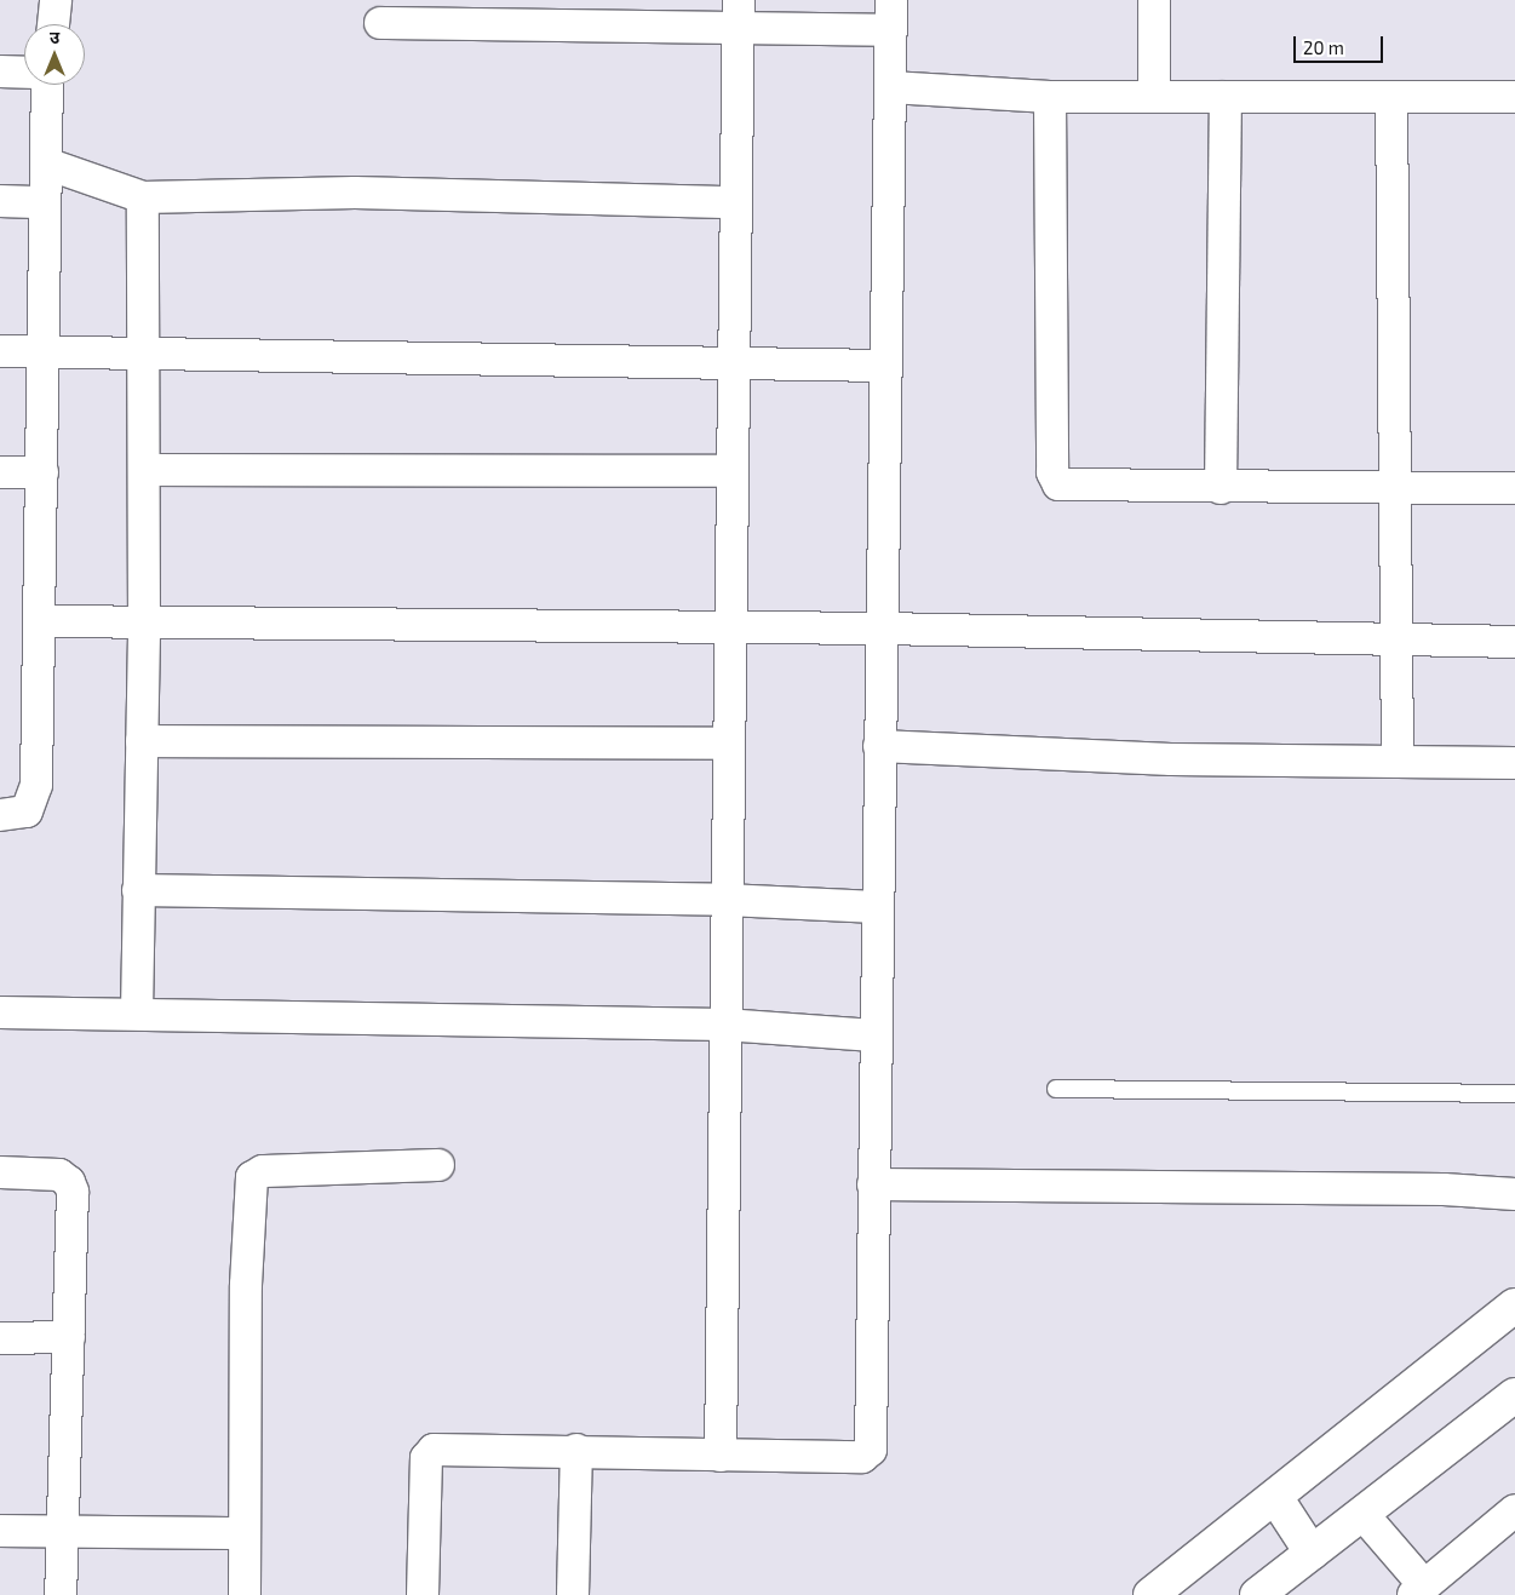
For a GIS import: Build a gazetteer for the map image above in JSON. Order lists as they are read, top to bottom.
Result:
{
  "scale_bar": "20 m",
  "north": "top"
}
